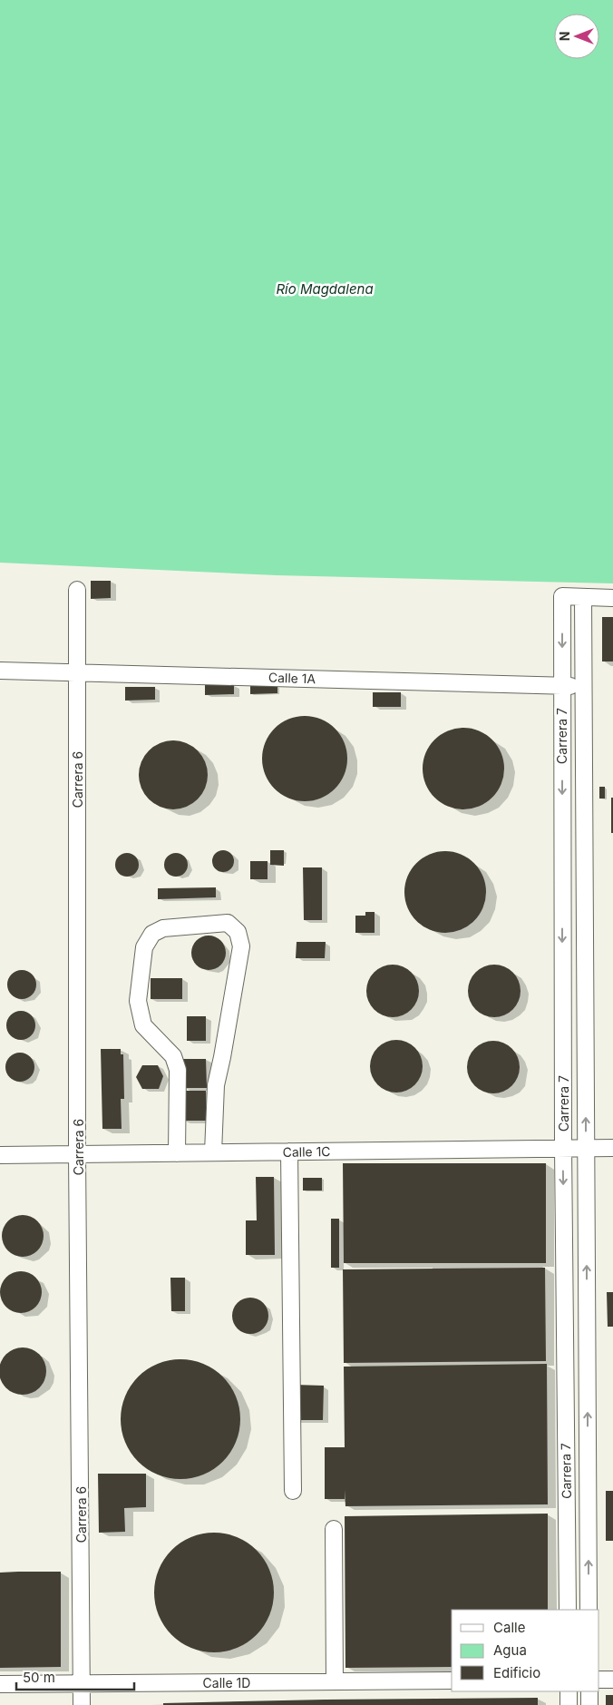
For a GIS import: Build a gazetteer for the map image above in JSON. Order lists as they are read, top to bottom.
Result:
{
  "streets": {
    "street": [
      "Calle 1A",
      "Carrera 7",
      "Carrera 6",
      "Calle 1C",
      "Calle 1D"
    ]
  },
  "crossings": [
    ["Calle 1A", "Carrera 7"],
    ["Calle 1A", "Carrera 6"],
    ["Carrera 7", "Calle 1C"],
    ["Carrera 6", "Calle 1C"],
    ["Carrera 6", "Calle 1D"]
  ],
  "water": ["Río Magdalena"],
  "legend": ["Calle", "Agua", "Edificio"],
  "scale_bar": "50 m",
  "north": "left"
}
